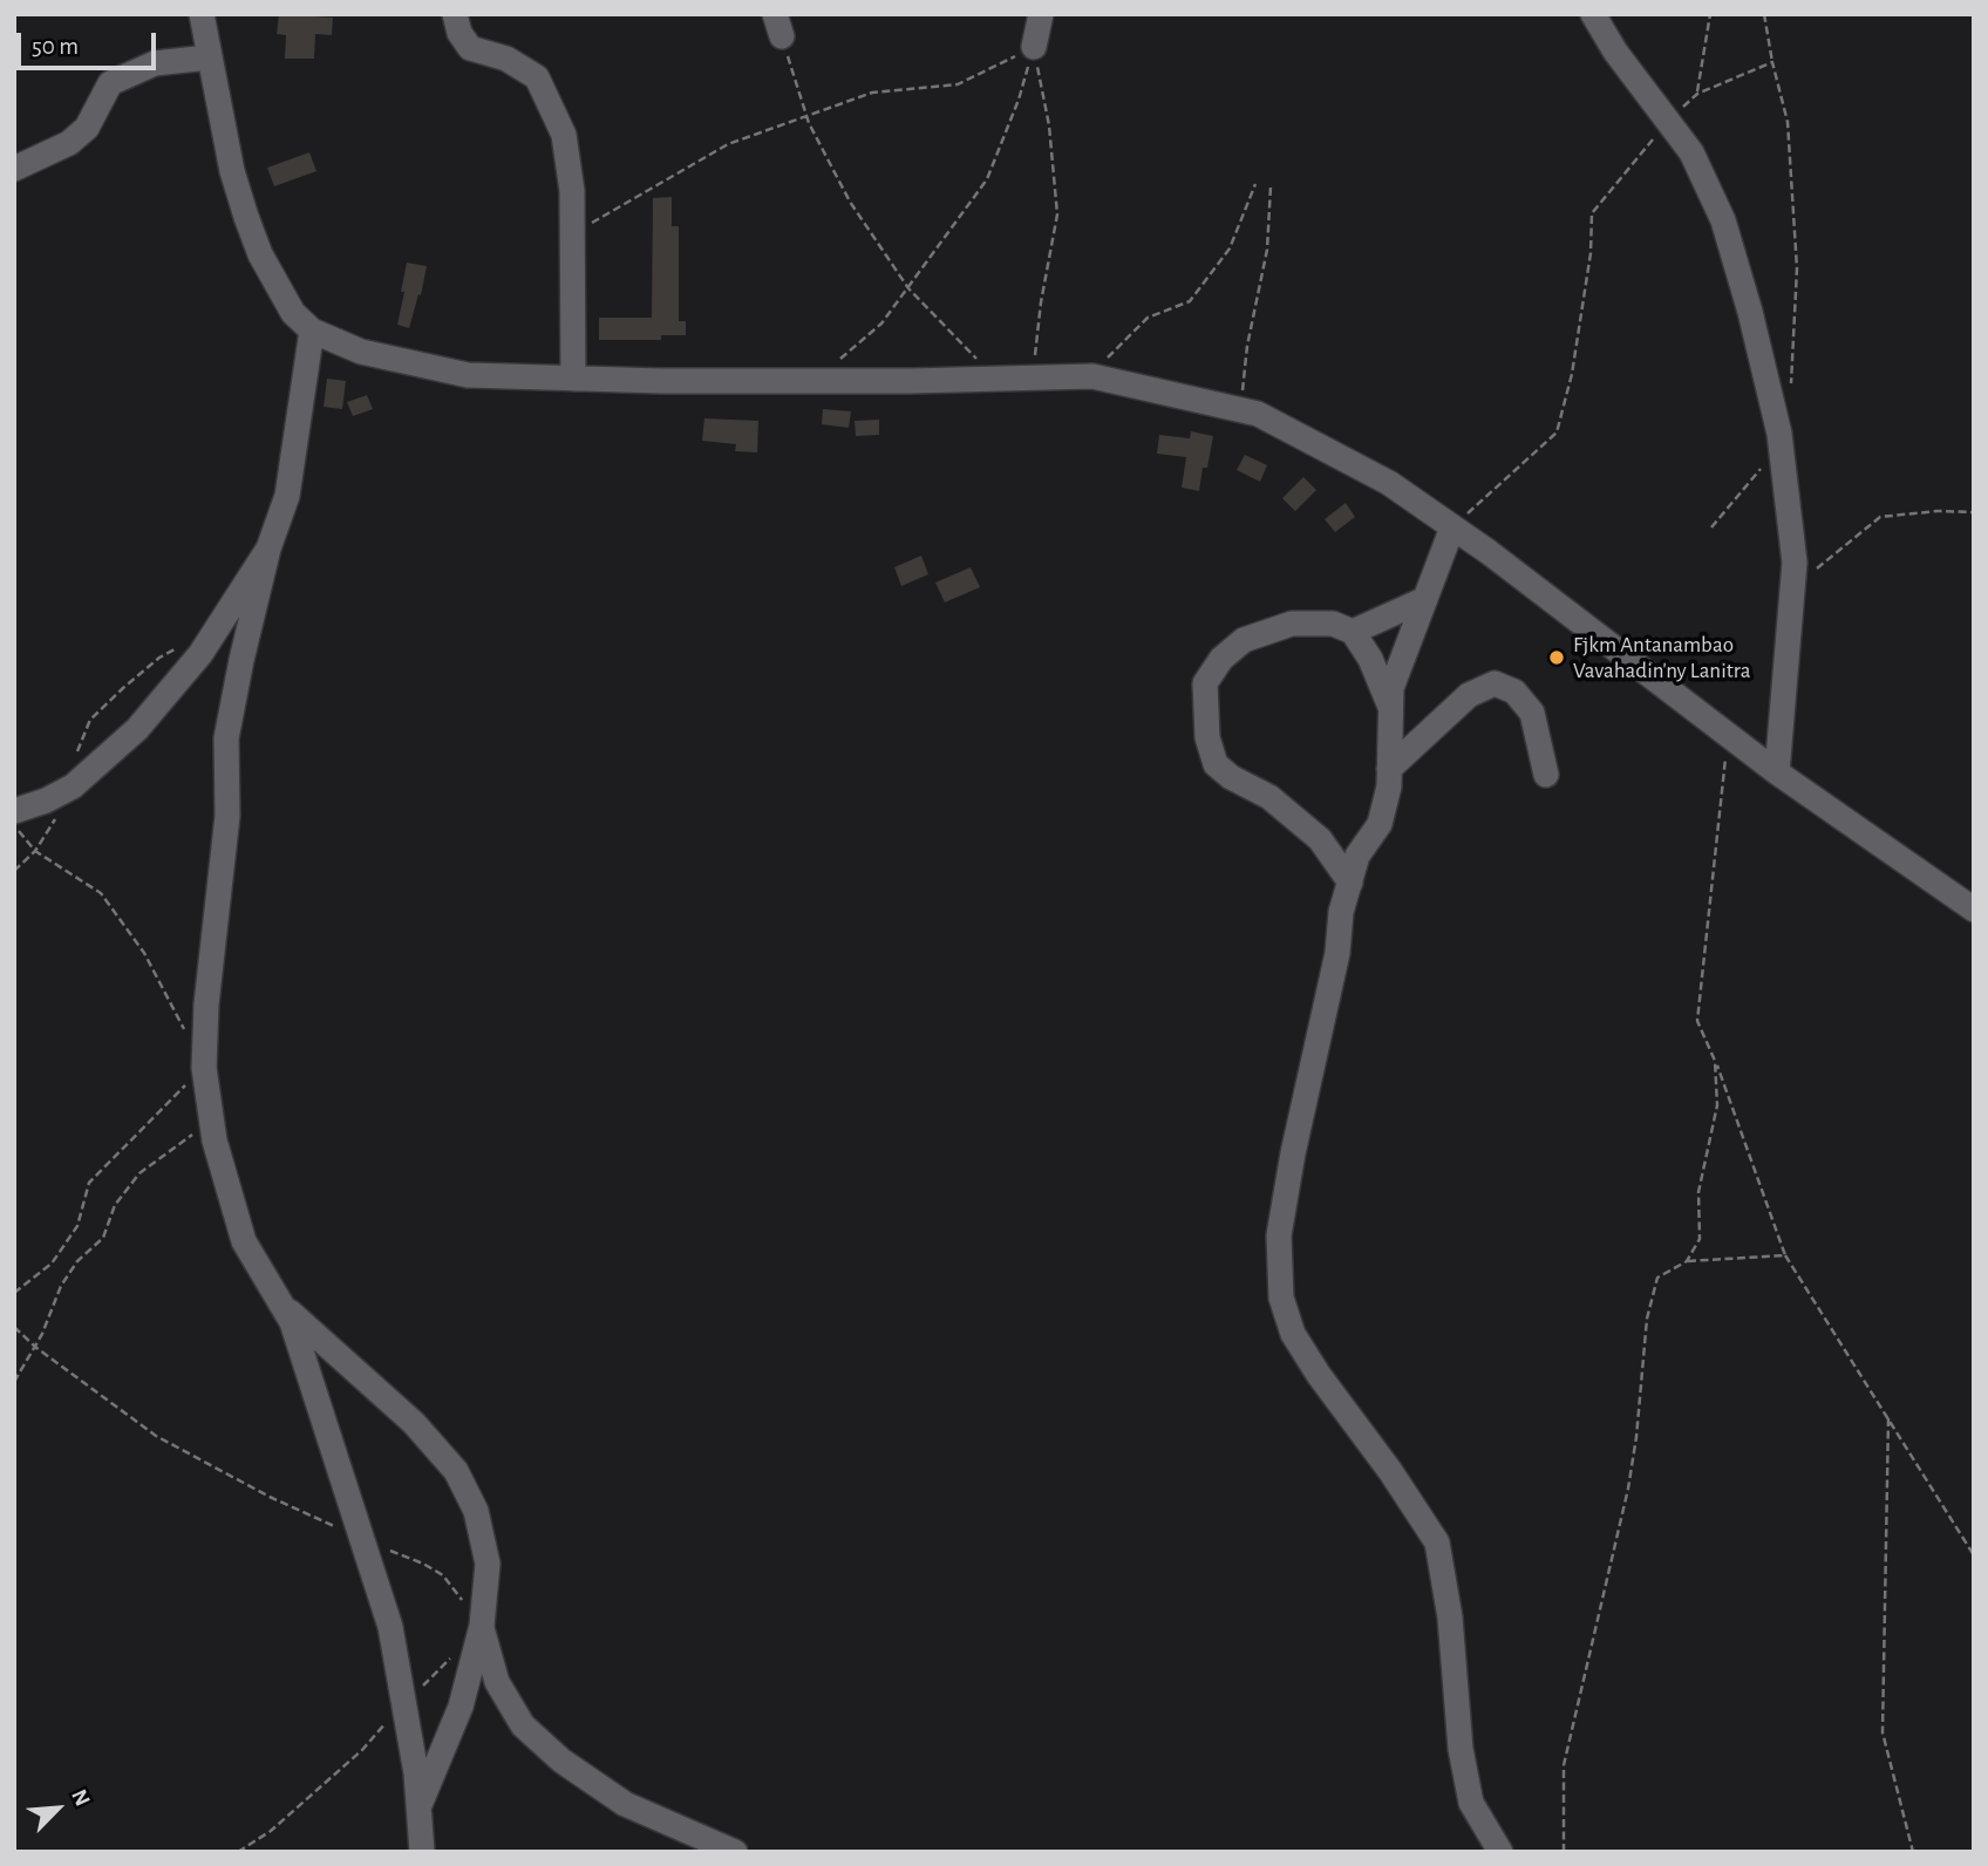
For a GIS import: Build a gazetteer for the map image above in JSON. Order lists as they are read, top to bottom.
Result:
{
  "places": ["Fjkm Antanambao Vavahadin'ny Lanitra"],
  "scale_bar": "50 m",
  "north": "top right"
}
